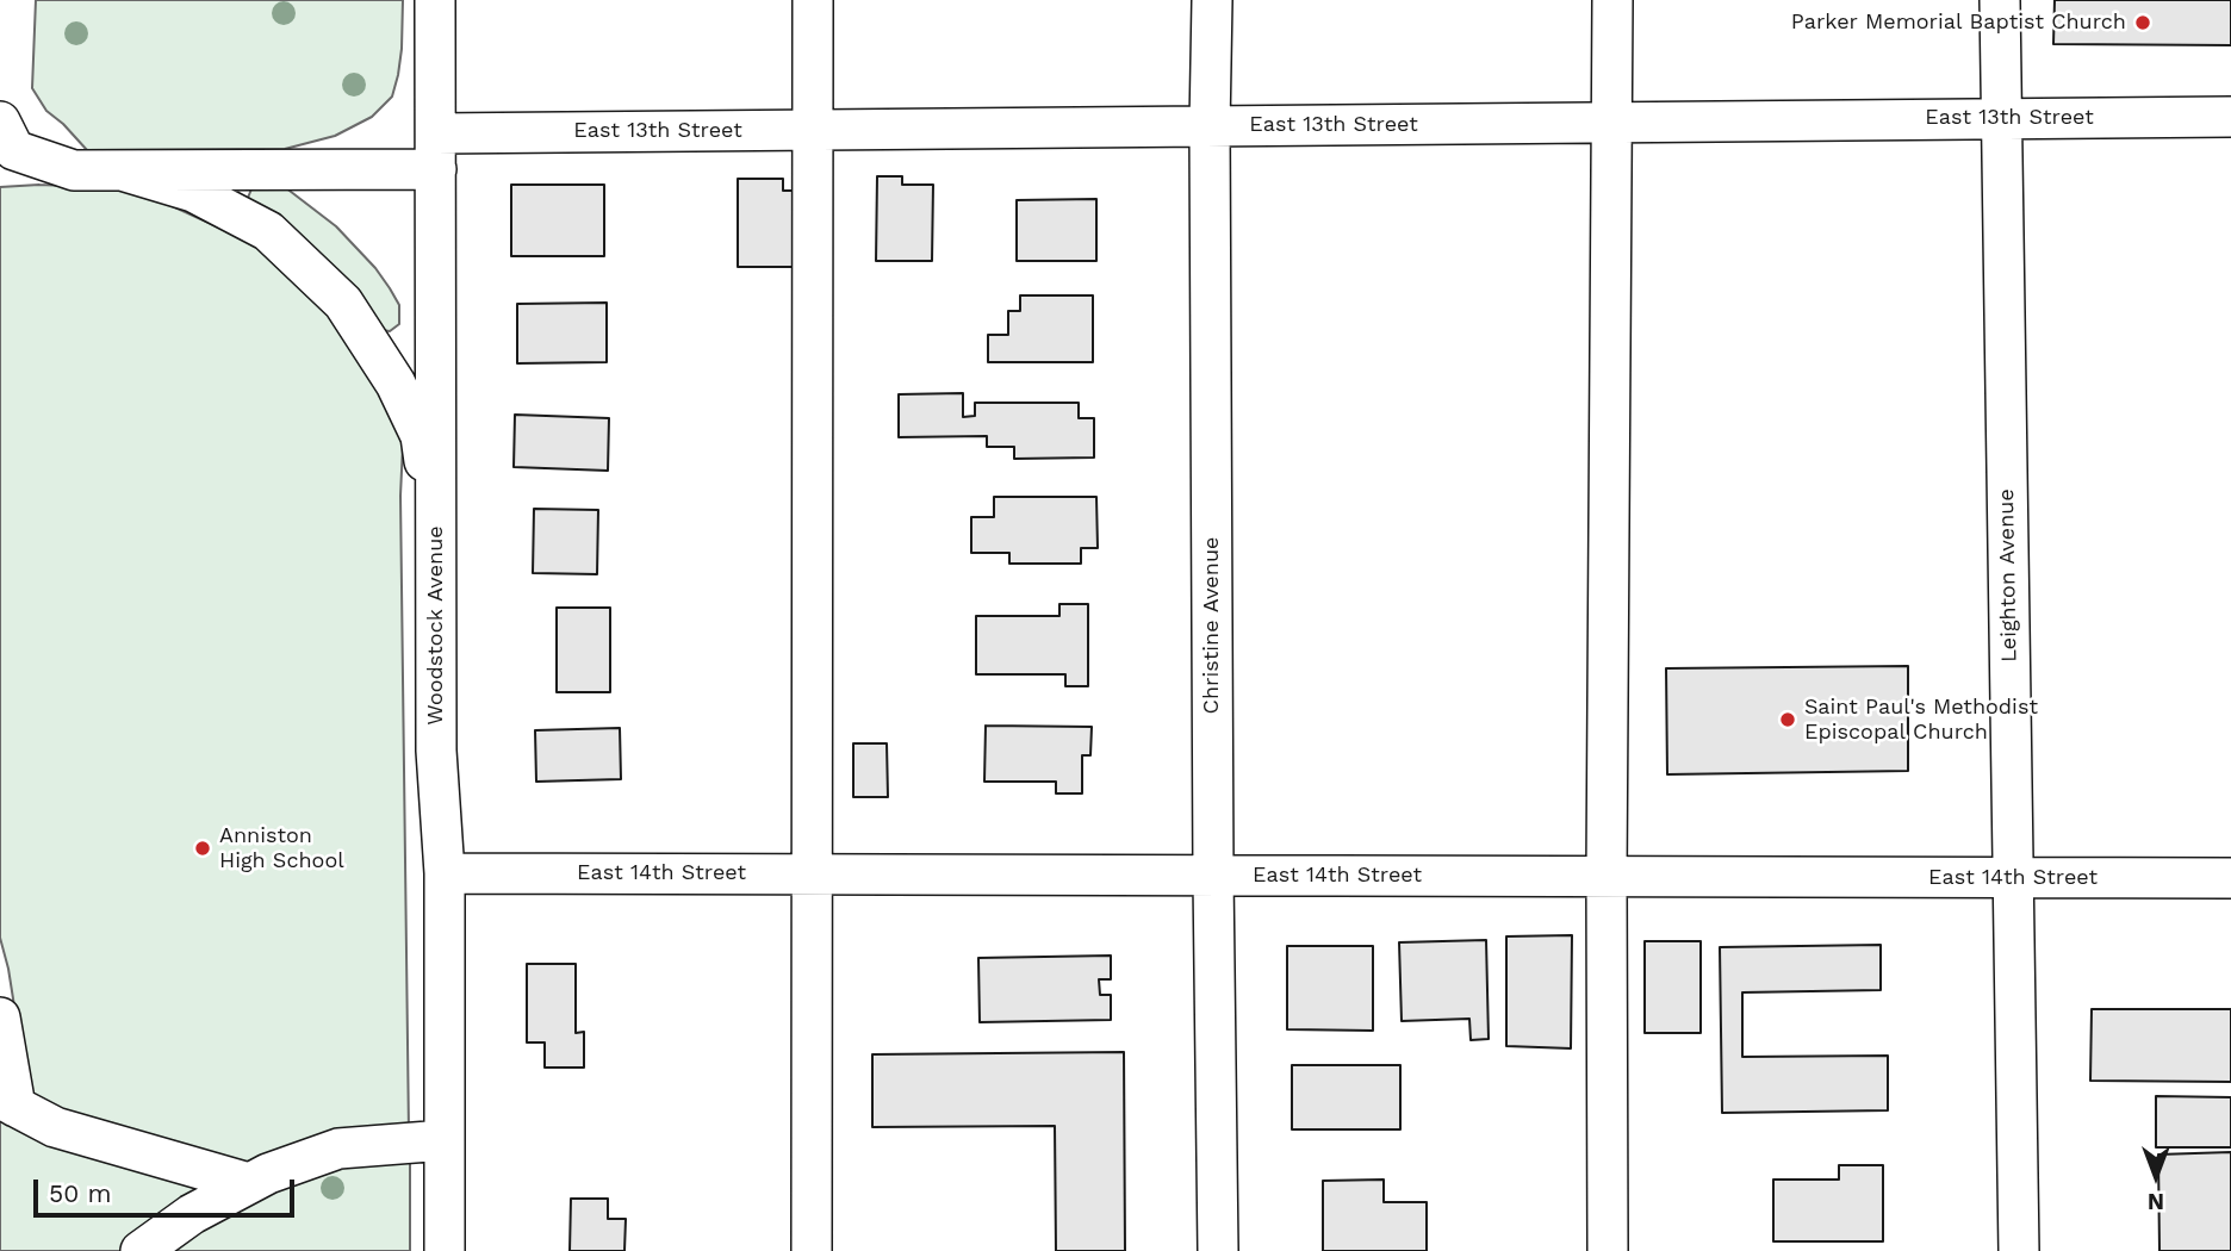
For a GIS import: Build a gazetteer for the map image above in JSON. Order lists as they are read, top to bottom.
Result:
{
  "streets": {
    "street": [
      "East 13th Street",
      "Leighton Avenue",
      "Woodstock Avenue",
      "Christine Avenue",
      "East 14th Street"
    ]
  },
  "crossings": [
    ["East 13th Street", "Leighton Avenue"],
    ["East 13th Street", "Woodstock Avenue"],
    ["East 13th Street", "Christine Avenue"],
    ["Leighton Avenue", "East 14th Street"],
    ["Woodstock Avenue", "East 14th Street"],
    ["Christine Avenue", "East 14th Street"]
  ],
  "places": ["Parker Memorial Baptist Church", "Saint Paul's Methodist Episcopal Church", "Anniston High School"],
  "scale_bar": "50 m",
  "north": "bottom"
}
